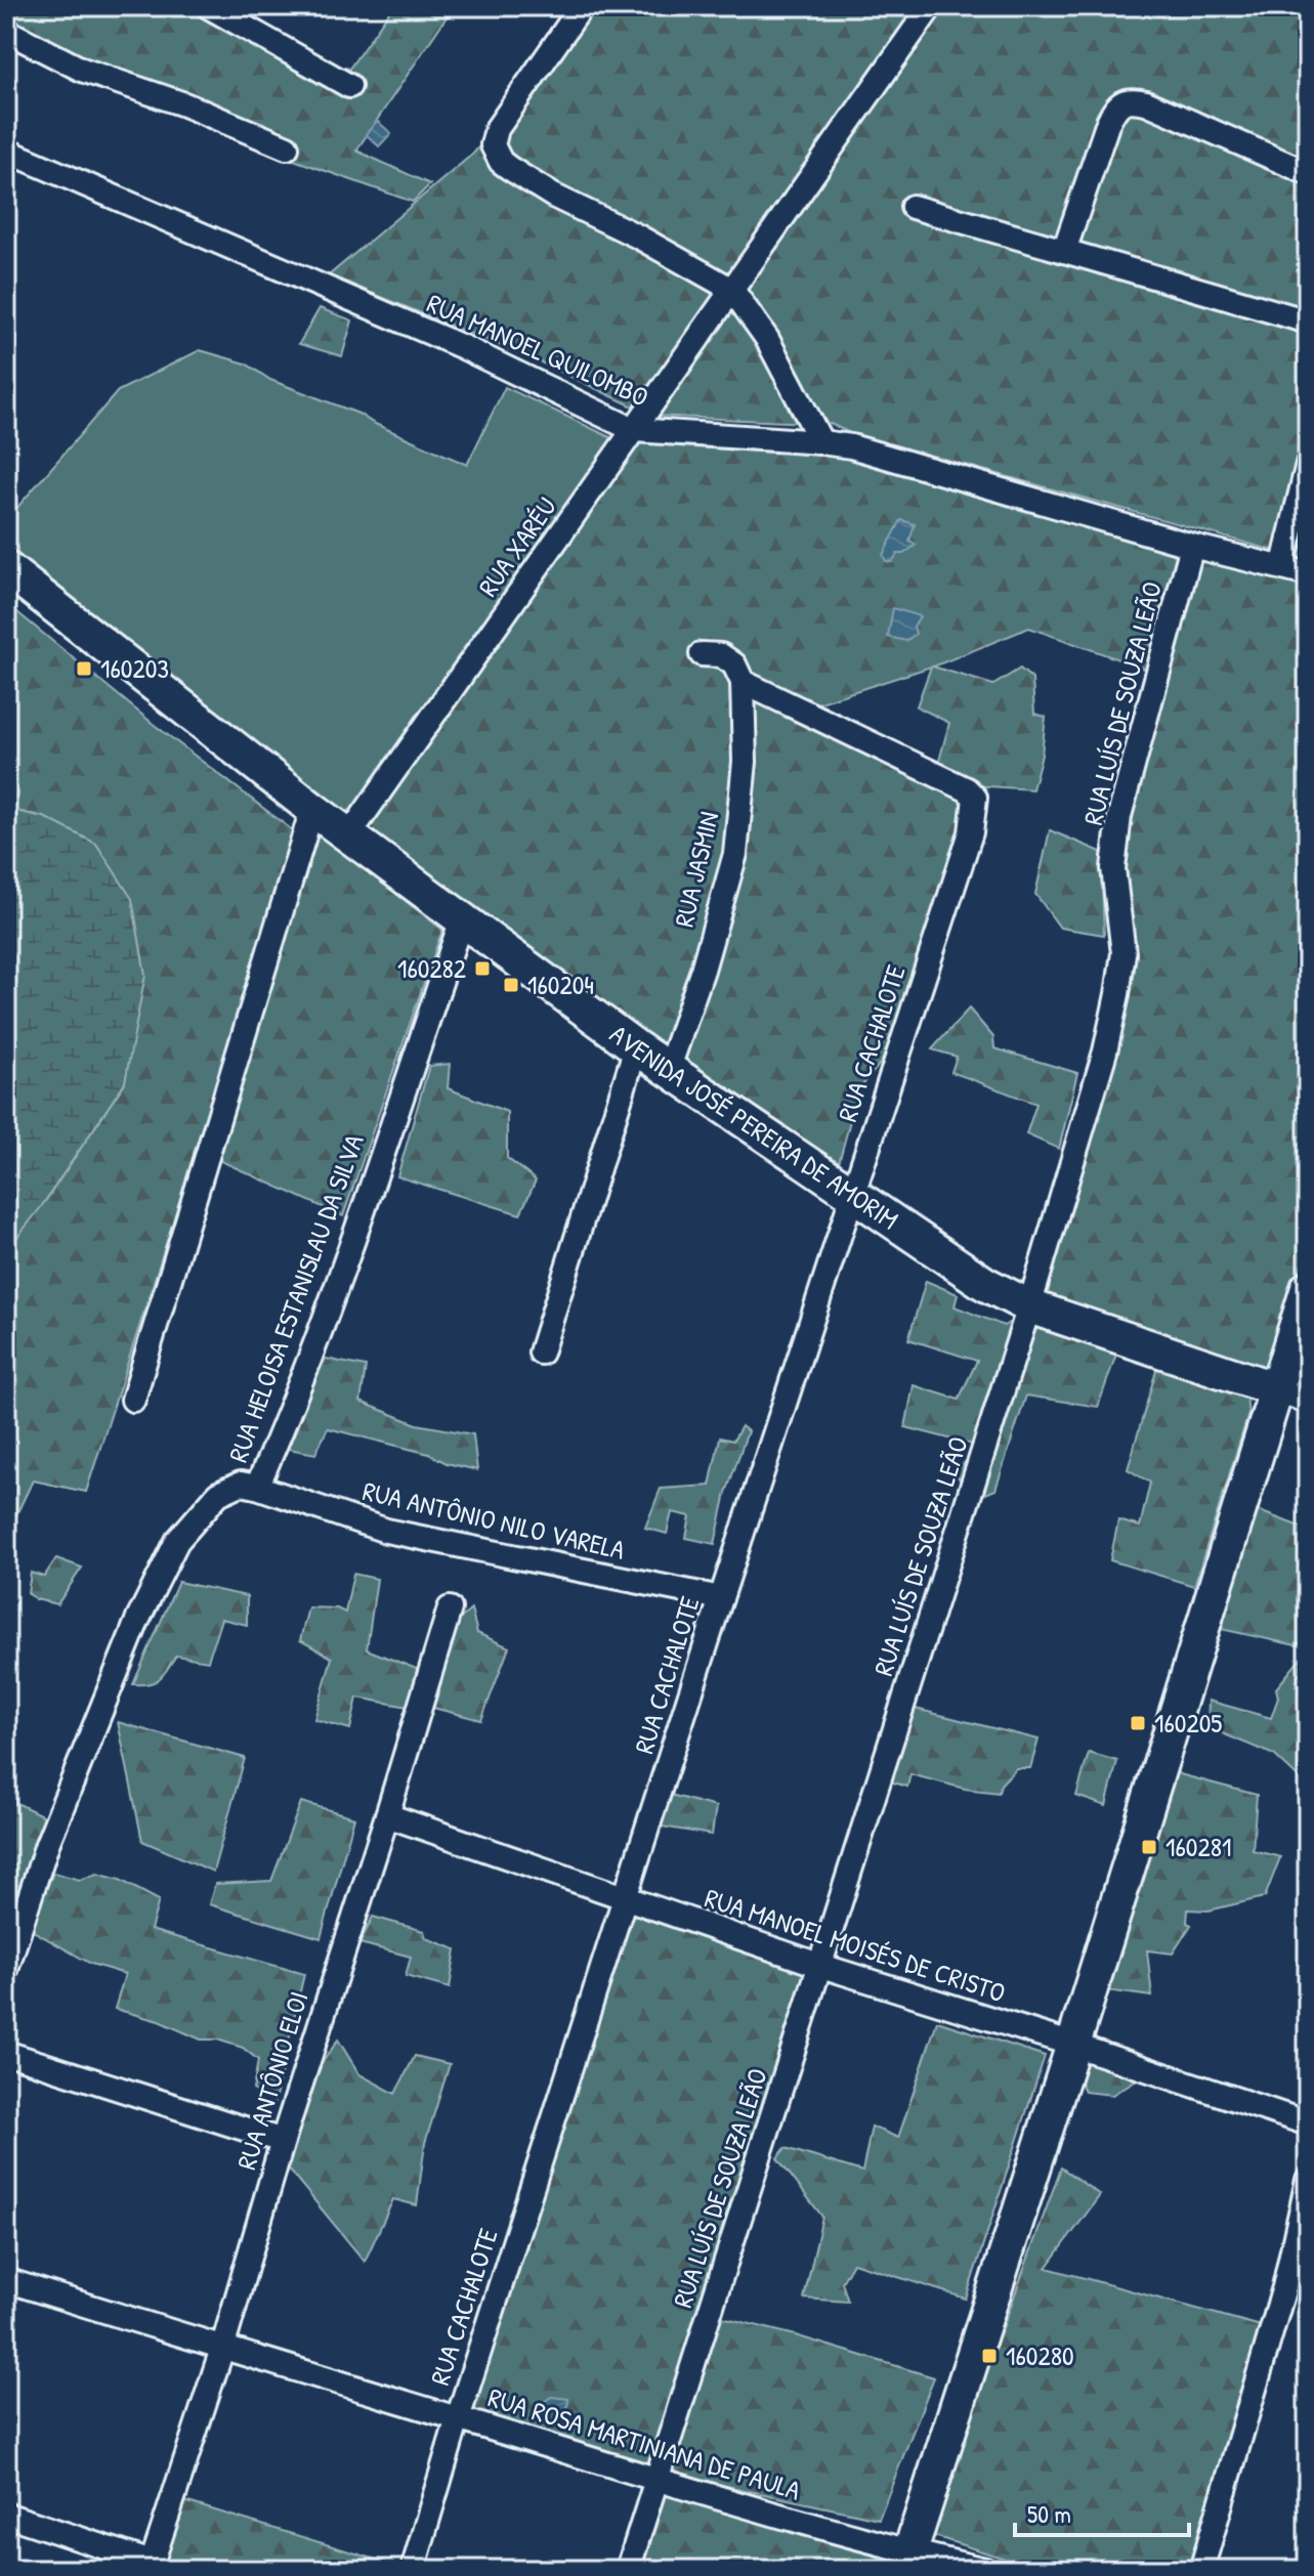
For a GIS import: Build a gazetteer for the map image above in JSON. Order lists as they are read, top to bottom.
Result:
{
  "streets": {
    "main road": ["AVENIDA JOSÉ PEREIRA DE AMORIM"],
    "street": [
      "RUA MANOEL QUILOMBO",
      "RUA XARÉU",
      "RUA LUÍS DE SOUZA LEÃO",
      "RUA JASMIN",
      "RUA CACHALOTE",
      "RUA HELOISA ESTANISLAU DA SILVA",
      "RUA ANTÔNIO NILO VARELA",
      "RUA MANOEL MOISÉS DE CRISTO",
      "RUA ANTÔNIO ELOI",
      "RUA ROSA MARTINIANA DE PAULA"
    ]
  },
  "crossings": [
    ["RUA MANOEL QUILOMBO", "RUA XARÉU"],
    ["RUA MANOEL QUILOMBO", "RUA LUÍS DE SOUZA LEÃO"],
    ["RUA XARÉU", "AVENIDA JOSÉ PEREIRA DE AMORIM"],
    ["RUA LUÍS DE SOUZA LEÃO", "AVENIDA JOSÉ PEREIRA DE AMORIM"],
    ["RUA LUÍS DE SOUZA LEÃO", "RUA MANOEL MOISÉS DE CRISTO"],
    ["RUA LUÍS DE SOUZA LEÃO", "RUA ROSA MARTINIANA DE PAULA"],
    ["RUA JASMIN", "RUA CACHALOTE"],
    ["RUA JASMIN", "AVENIDA JOSÉ PEREIRA DE AMORIM"],
    ["RUA CACHALOTE", "AVENIDA JOSÉ PEREIRA DE AMORIM"],
    ["RUA CACHALOTE", "RUA ANTÔNIO NILO VARELA"],
    ["RUA CACHALOTE", "RUA MANOEL MOISÉS DE CRISTO"],
    ["RUA CACHALOTE", "RUA ROSA MARTINIANA DE PAULA"],
    ["AVENIDA JOSÉ PEREIRA DE AMORIM", "RUA HELOISA ESTANISLAU DA SILVA"],
    ["RUA HELOISA ESTANISLAU DA SILVA", "RUA ANTÔNIO NILO VARELA"],
    ["RUA MANOEL MOISÉS DE CRISTO", "RUA ANTÔNIO ELOI"],
    ["RUA ANTÔNIO ELOI", "RUA ROSA MARTINIANA DE PAULA"]
  ],
  "places": {
    "transit": [
      "160203",
      "160282",
      "160204",
      "160205",
      "160281",
      "160280"
    ]
  },
  "scale_bar": "50 m"
}
